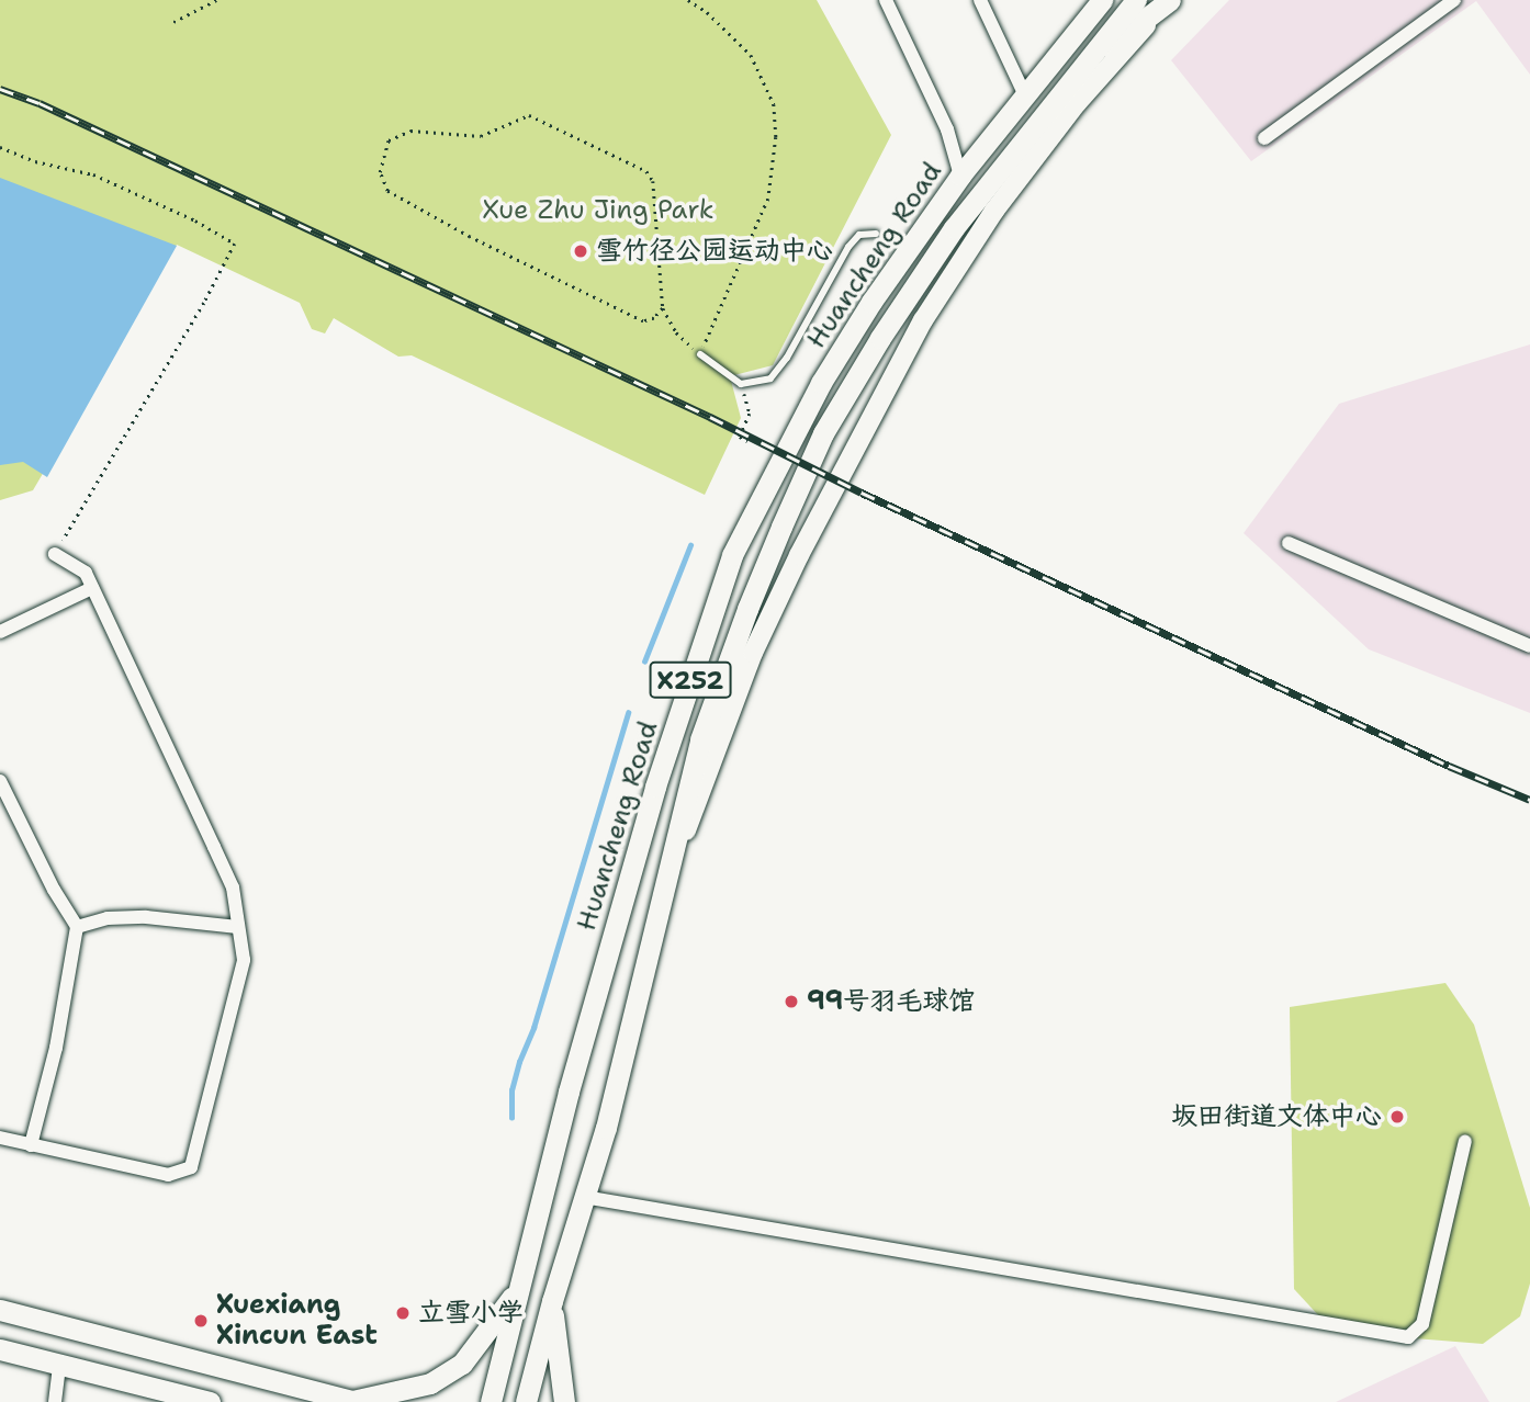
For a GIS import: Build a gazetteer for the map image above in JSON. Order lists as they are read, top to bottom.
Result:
{
  "streets": {
    "main road": ["Huancheng Road", "X252"]
  },
  "crossings": [
    ["Huancheng Road", "X252"]
  ],
  "parks": ["Xue Zhu Jing Park"],
  "places": [
    "雪竹径公园运动中心",
    "99号羽毛球馆",
    "坂田街道文体中心",
    "立雪小学",
    "Xuexiang Xincun East"
  ]
}
